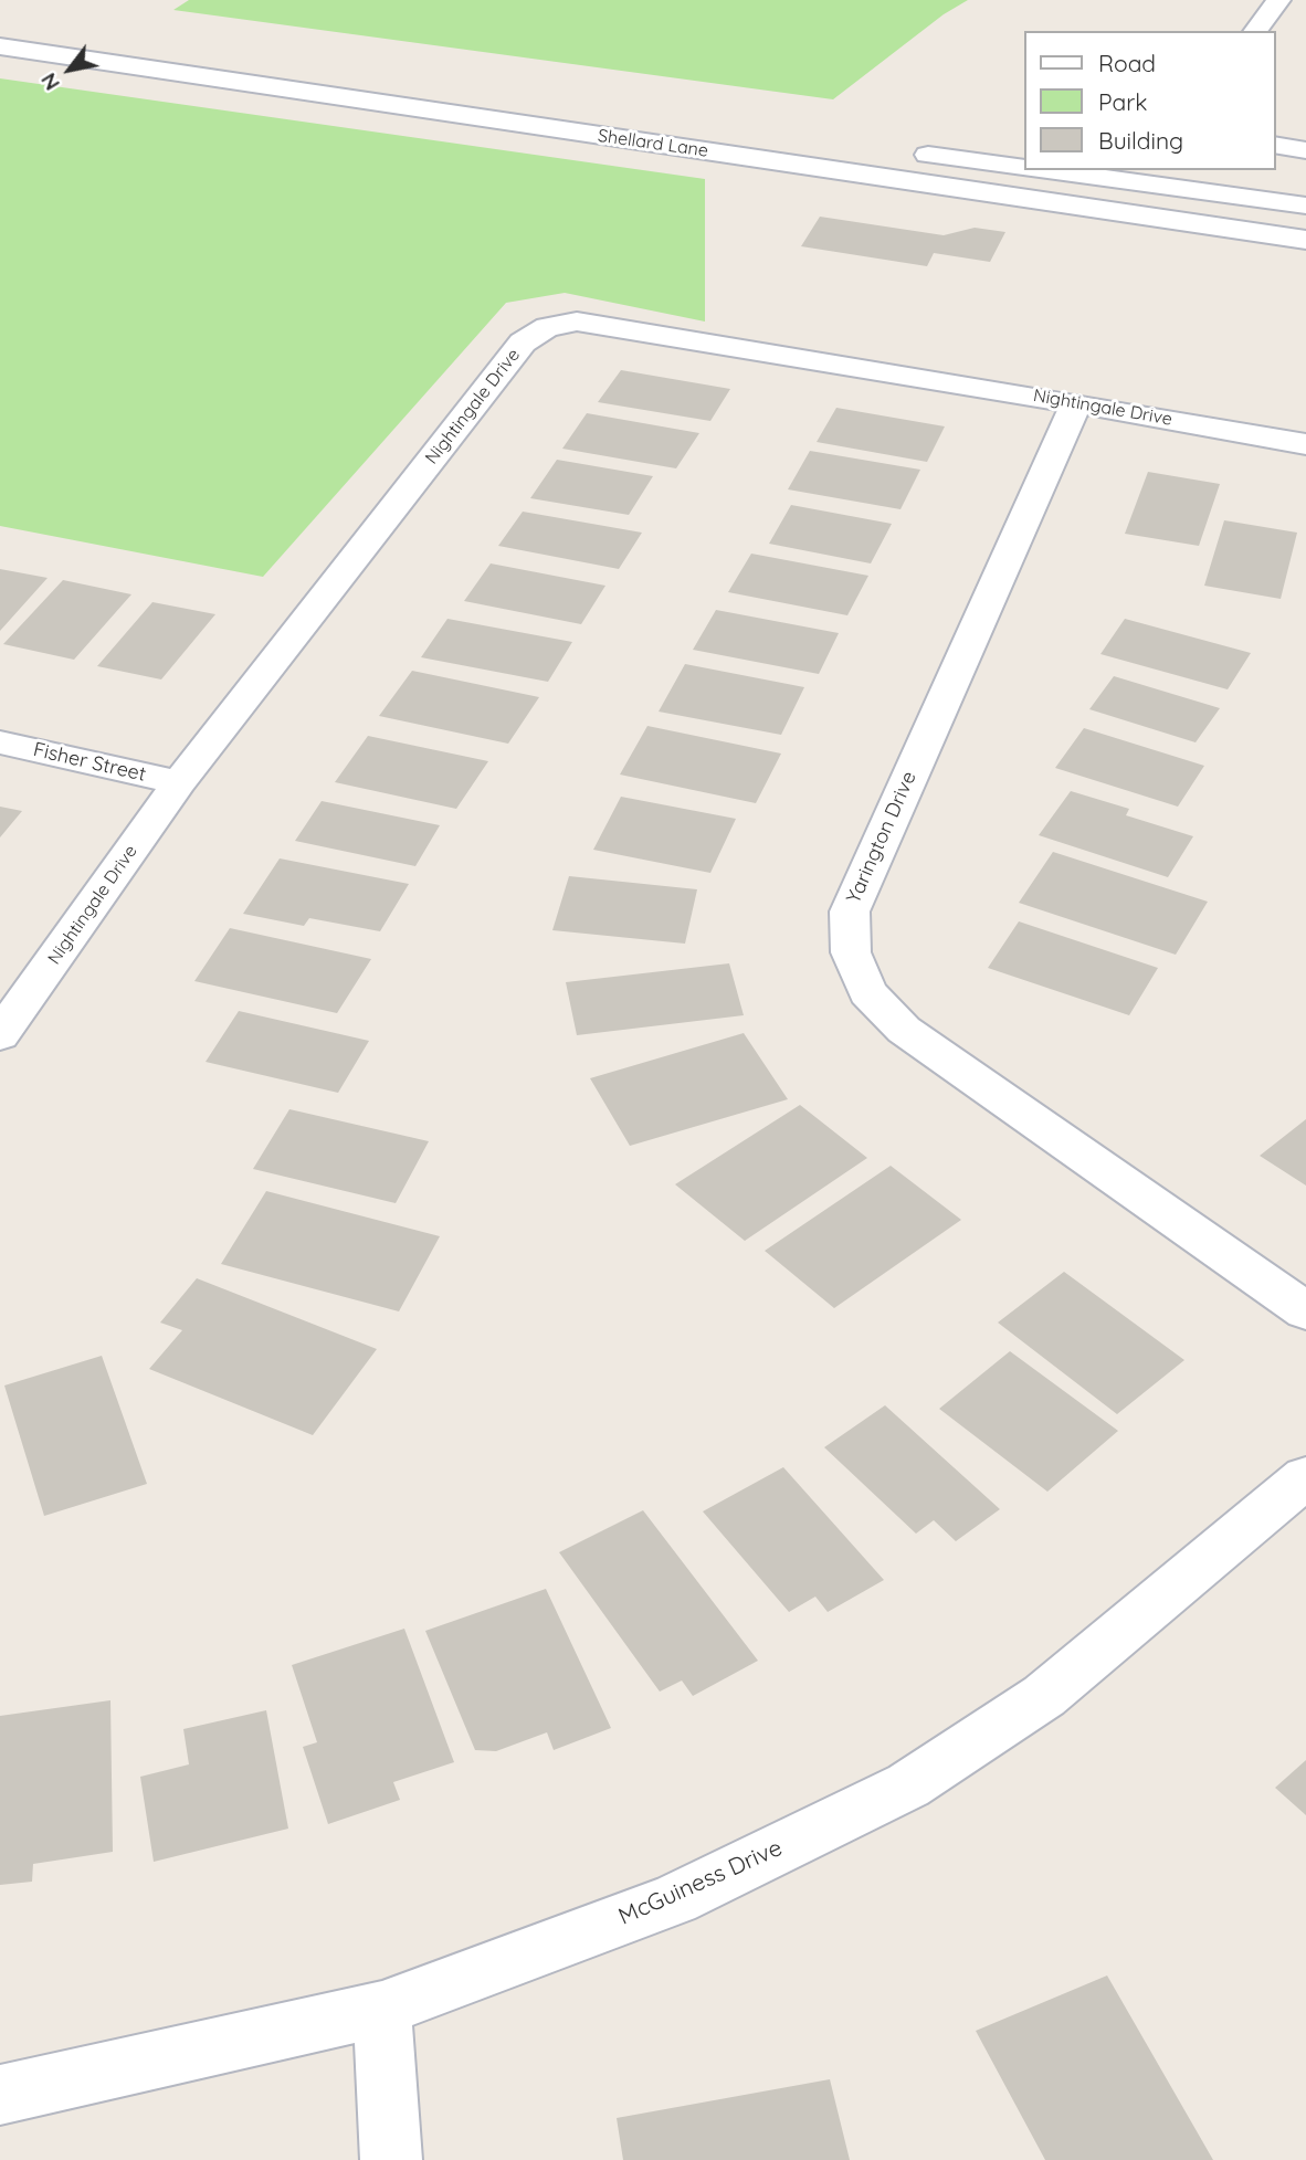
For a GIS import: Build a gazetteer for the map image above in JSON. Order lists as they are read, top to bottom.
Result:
{
  "streets": {
    "street": [
      "Shellard Lane",
      "Nightingale Drive",
      "Fisher Street",
      "Yarington Drive",
      "McGuiness Drive"
    ]
  },
  "crossings": [
    ["Nightingale Drive", "Fisher Street"],
    ["Nightingale Drive", "Yarington Drive"]
  ],
  "legend": ["Road", "Park", "Building"],
  "north": "bottom left"
}
